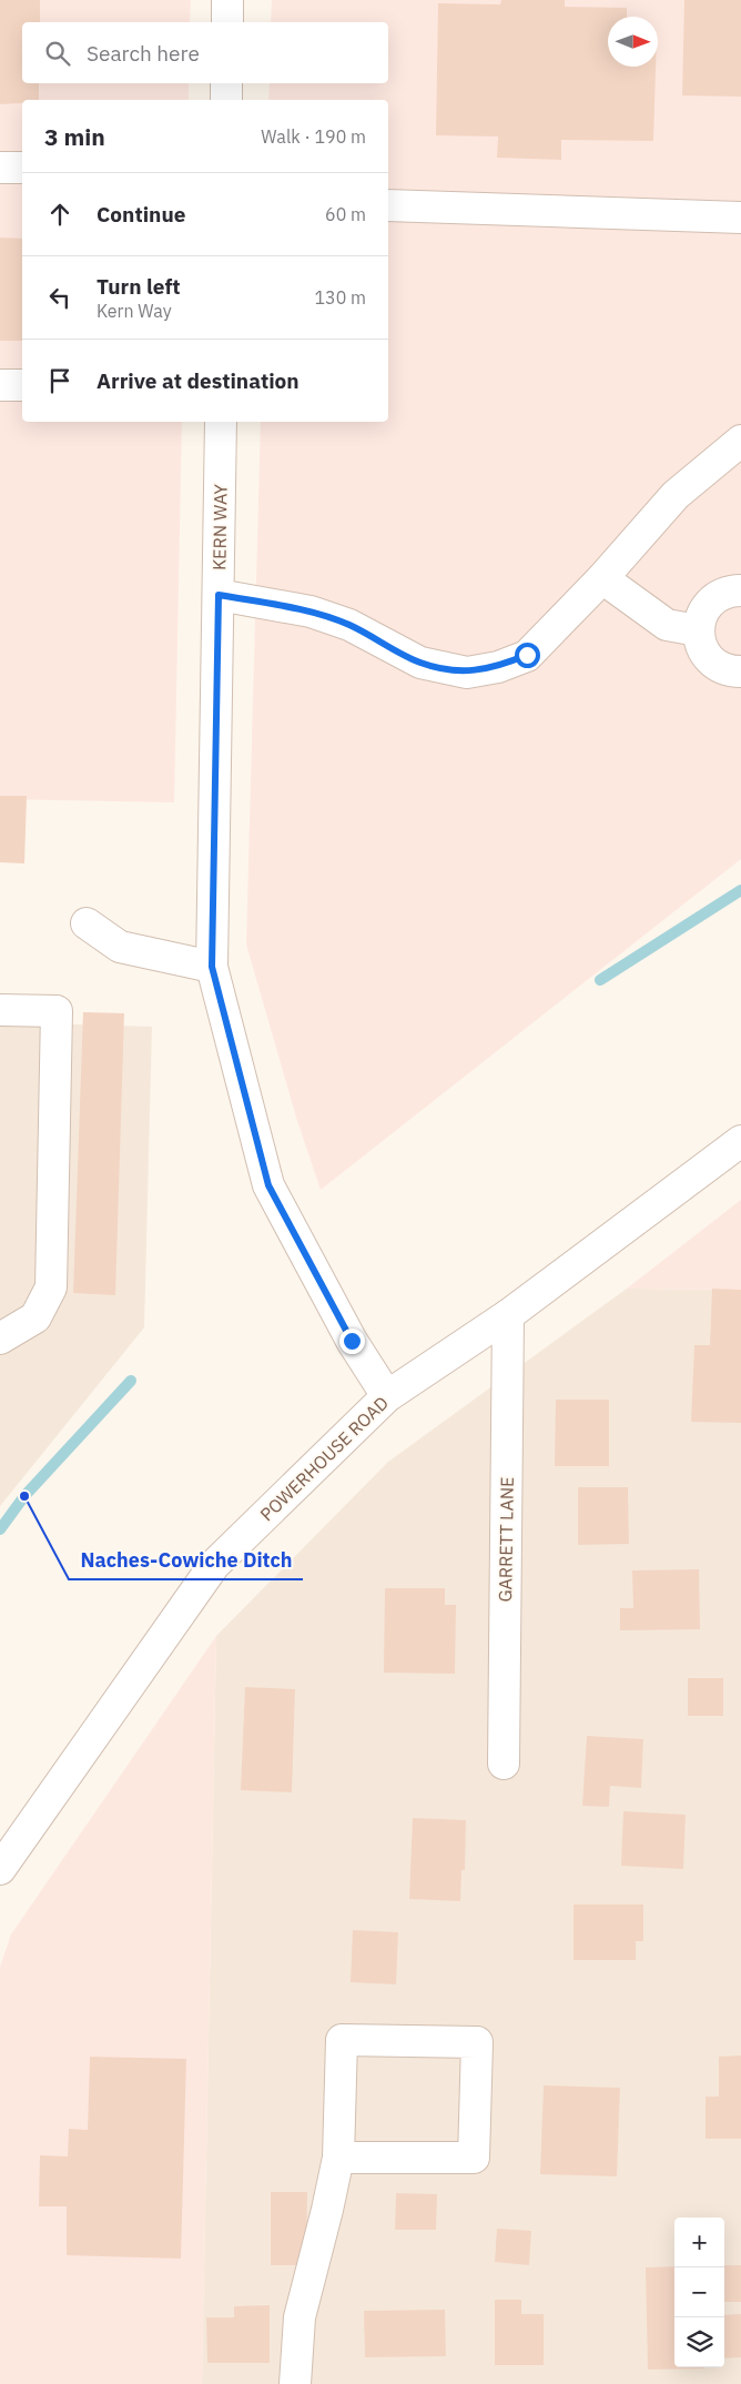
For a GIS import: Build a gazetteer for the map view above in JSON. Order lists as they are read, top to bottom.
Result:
{
  "streets": {
    "street": ["KERN WAY", "POWERHOUSE ROAD", "GARRETT LANE"]
  },
  "crossings": [
    ["KERN WAY", "POWERHOUSE ROAD"],
    ["POWERHOUSE ROAD", "GARRETT LANE"]
  ],
  "places": ["Naches-Cowiche Ditch"],
  "north": "right",
  "page": {
    "search": "Search here",
    "heading": ["3 min", "Walk · 190 m"],
    "list": [
      ["Continue", "60 m"],
      ["Turn left", "Kern Way", "130 m"],
      "Arrive at destination"
    ],
    "map_buttons": ["+", "−"]
  }
}
